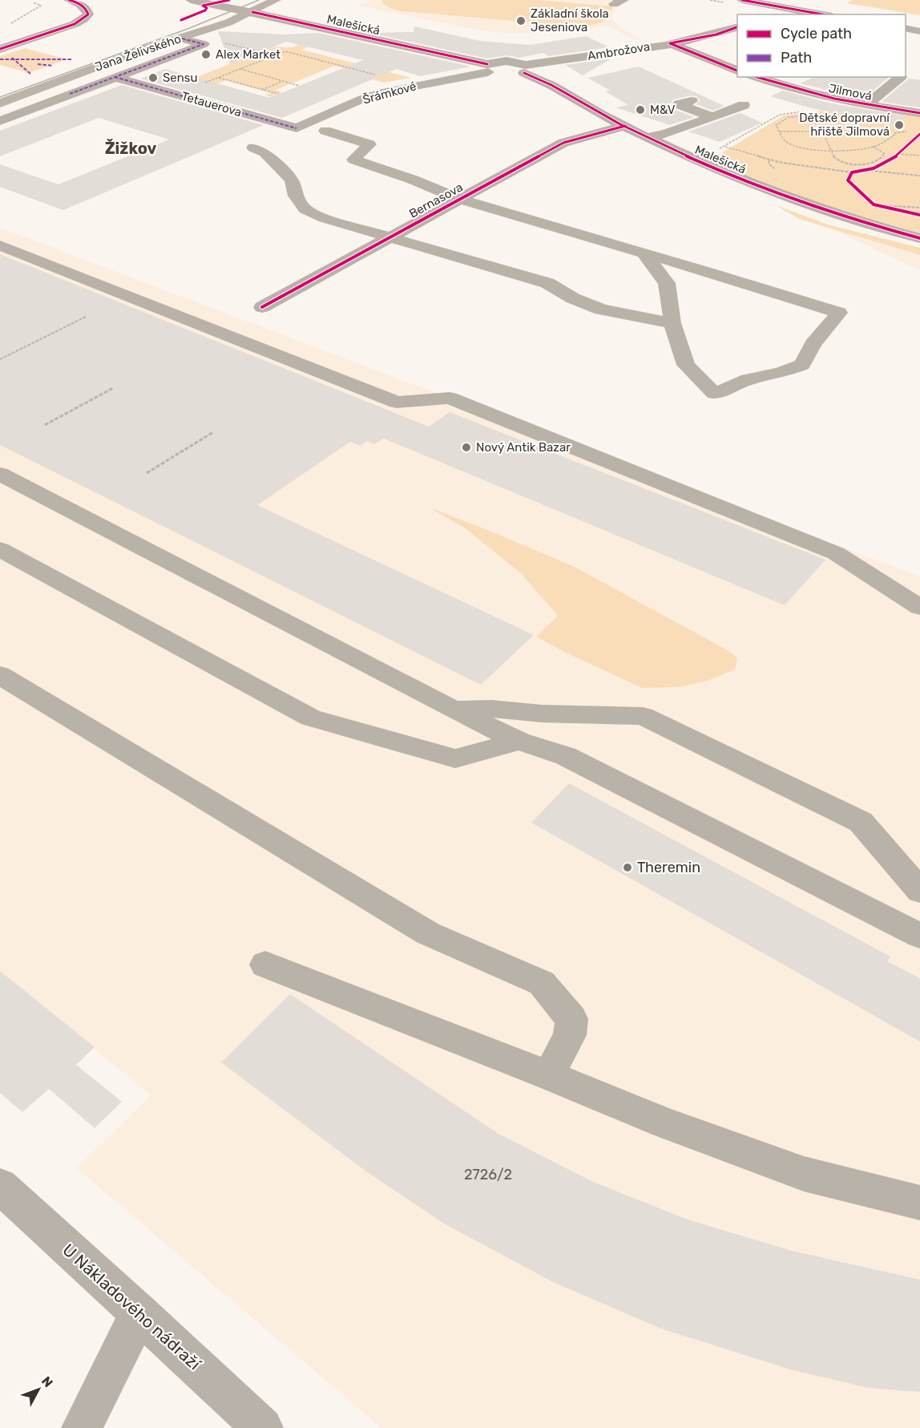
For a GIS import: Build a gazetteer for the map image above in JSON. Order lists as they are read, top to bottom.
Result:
{
  "streets": {
    "main road": ["Jana Želivského"],
    "street": [
      "Malešická",
      "Ambrožova",
      "Jilmová",
      "Šrámkové",
      "Tetauerova",
      "Bernasova",
      "U Nákladového nádraží"
    ]
  },
  "crossings": [
    ["Malešická", "Ambrožova"],
    ["Malešická", "Jana Želivského"],
    ["Malešická", "Šrámkové"],
    ["Malešická", "Bernasova"],
    ["Šrámkové", "Tetauerova"]
  ],
  "districts": ["Žižkov"],
  "places": [
    "Základní škola Jeseniova",
    "Alex Market",
    "Sensu",
    "M&V",
    "Dětské dopravní hřiště Jilmová",
    "Nový Antik Bazar",
    "Theremin"
  ],
  "house_numbers": ["2726/2"],
  "legend": ["Cycle path", "Path"],
  "north": "top right"
}
